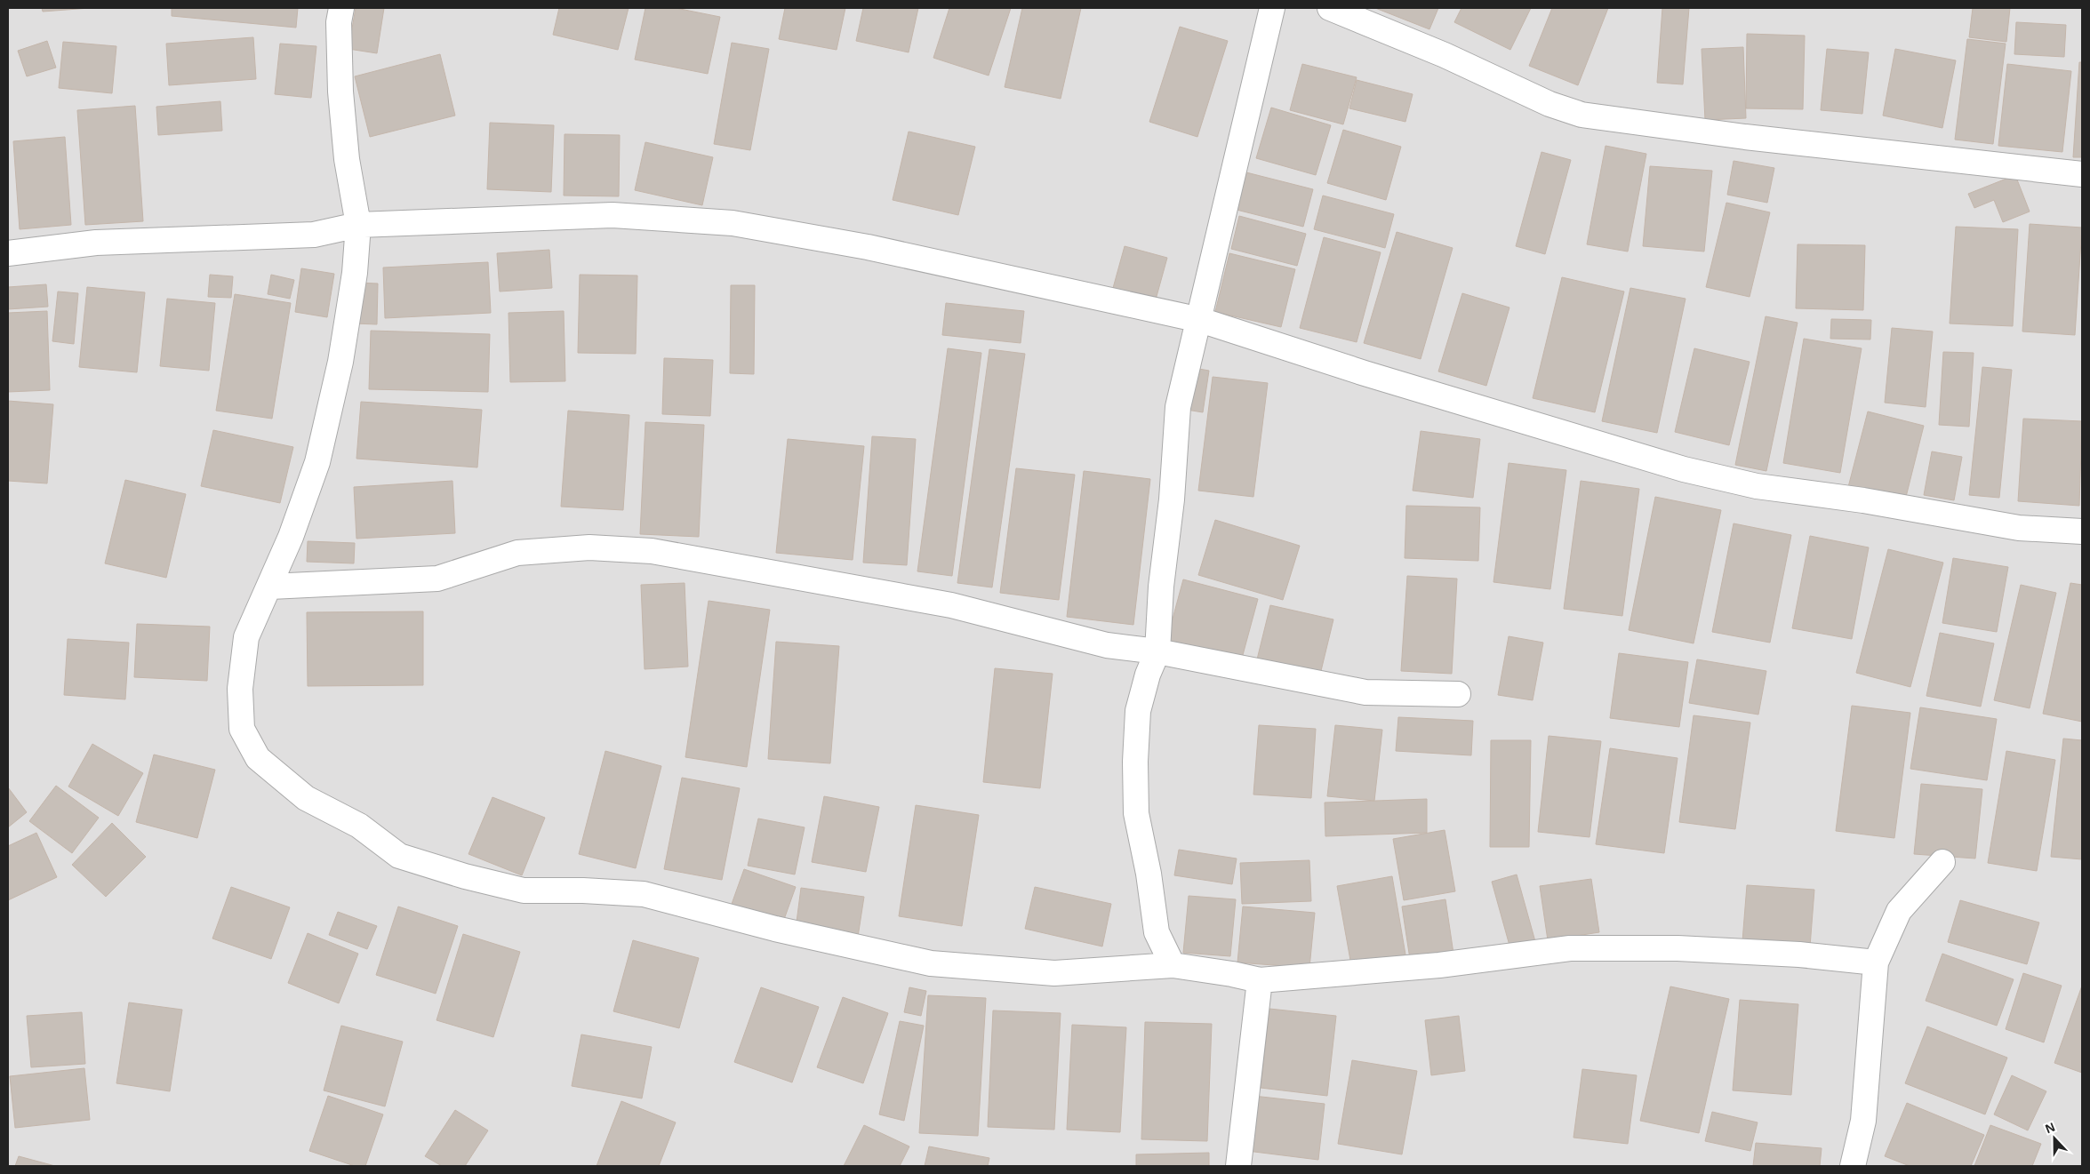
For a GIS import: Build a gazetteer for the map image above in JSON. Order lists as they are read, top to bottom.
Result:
{
  "north": "top"
}
